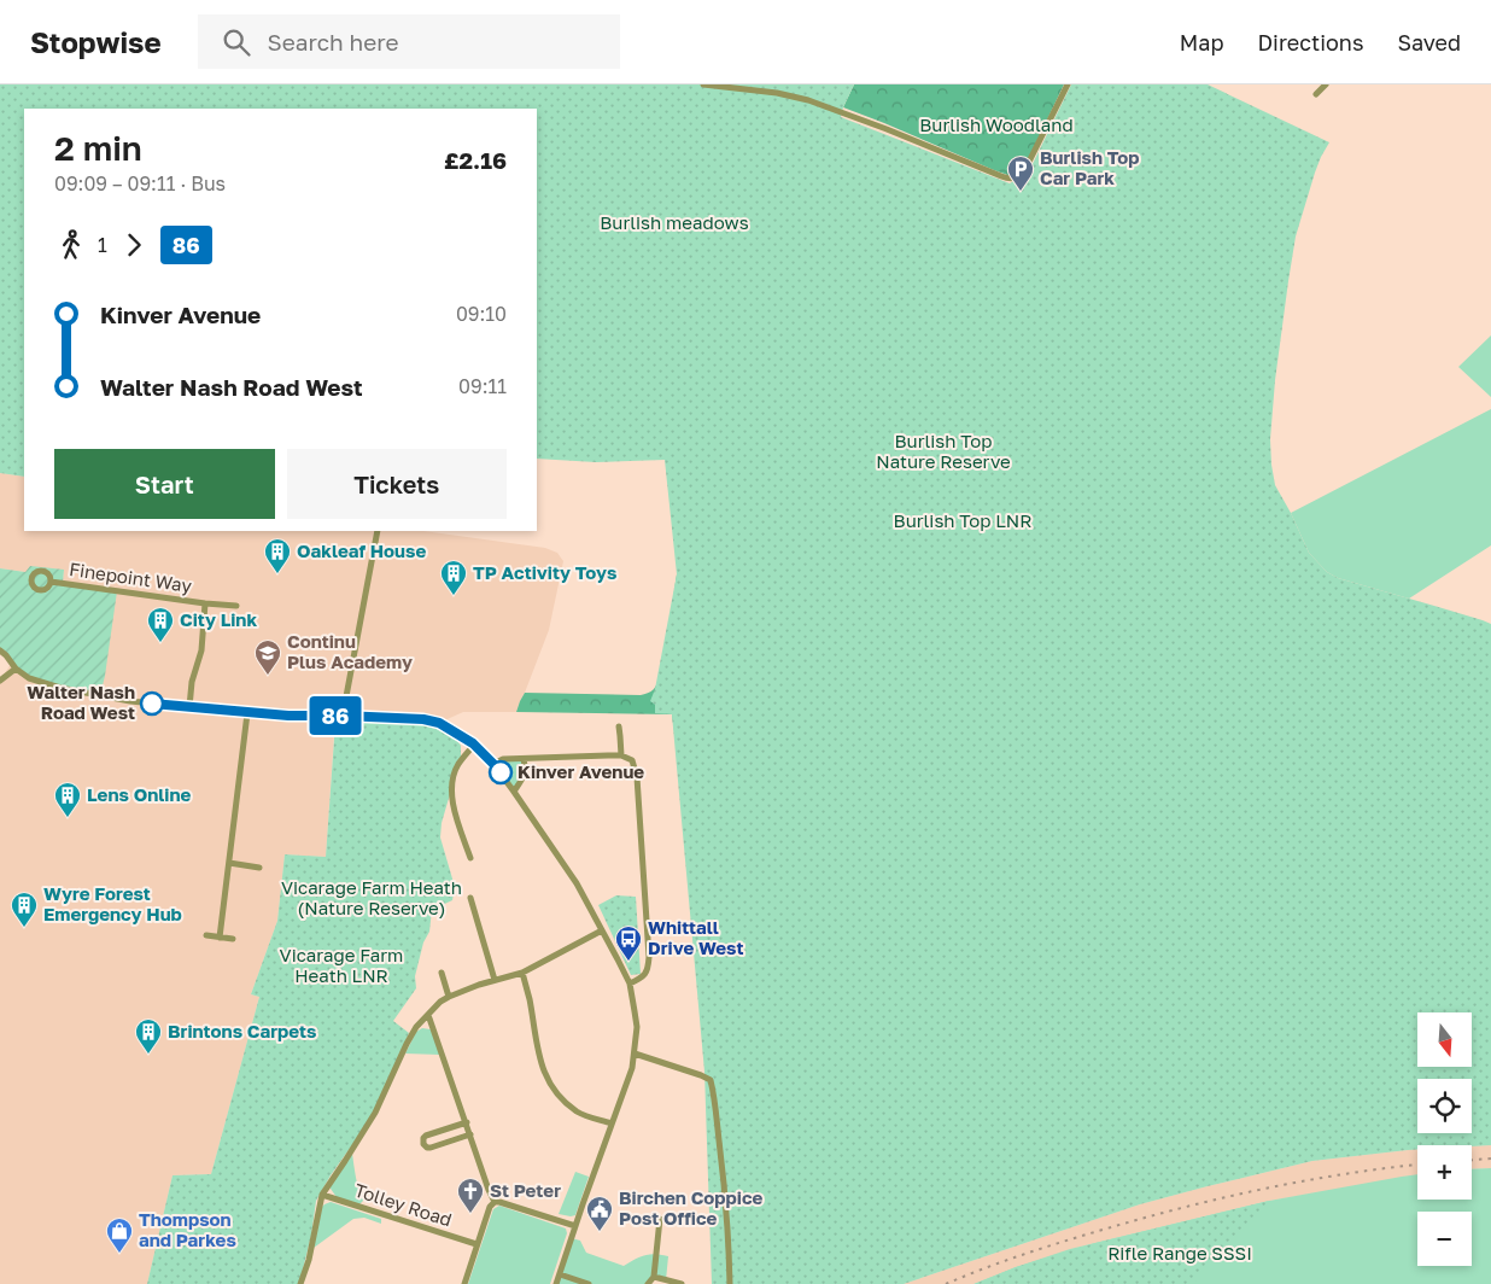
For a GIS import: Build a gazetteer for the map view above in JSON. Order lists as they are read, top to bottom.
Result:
{
  "streets": {
    "street": ["Finepoint Way", "Tolley Road"]
  },
  "parks": [
    "Burlish Woodland",
    "Burlish meadows",
    "Burlish Top Nature Reserve",
    "Burlish Top LNR",
    "Vicarage Farm Heath (Nature Reserve)",
    "Vicarage Farm Heath LNR",
    "Rifle Range SSSI"
  ],
  "places": {
    "parking": ["Burlish Top Car Park"],
    "building": [
      "Oakleaf House",
      "TP Activity Toys",
      "City Link",
      "Lens Online",
      "Wyre Forest Emergency Hub",
      "Brintons Carpets"
    ],
    "school or university": ["Continu Plus Academy"],
    "other": ["Walter Nash Road West", "Kinver Avenue"],
    "bus stop": ["Whittall Drive West"],
    "church": ["St Peter"],
    "public building": ["Birchen Coppice Post Office"],
    "shop": ["Thompson and Parkes"]
  },
  "lines": ["bus line 86"],
  "north": "bottom",
  "page": {
    "header": "Stopwise",
    "search": "Search here",
    "nav": ["Map", "Directions", "Saved"],
    "on_map": "86",
    "heading": ["2 min", "09:09 – 09:11 · Bus", "£2.16"],
    "legs": ["1", "86"],
    "list": [
      {
        "name": "Kinver Avenue",
        "value": "09:10"
      },
      {
        "name": "Walter Nash Road West",
        "value": "09:11"
      }
    ],
    "buttons": ["Start", "Tickets"],
    "map_buttons": ["+", "−"]
  }
}
